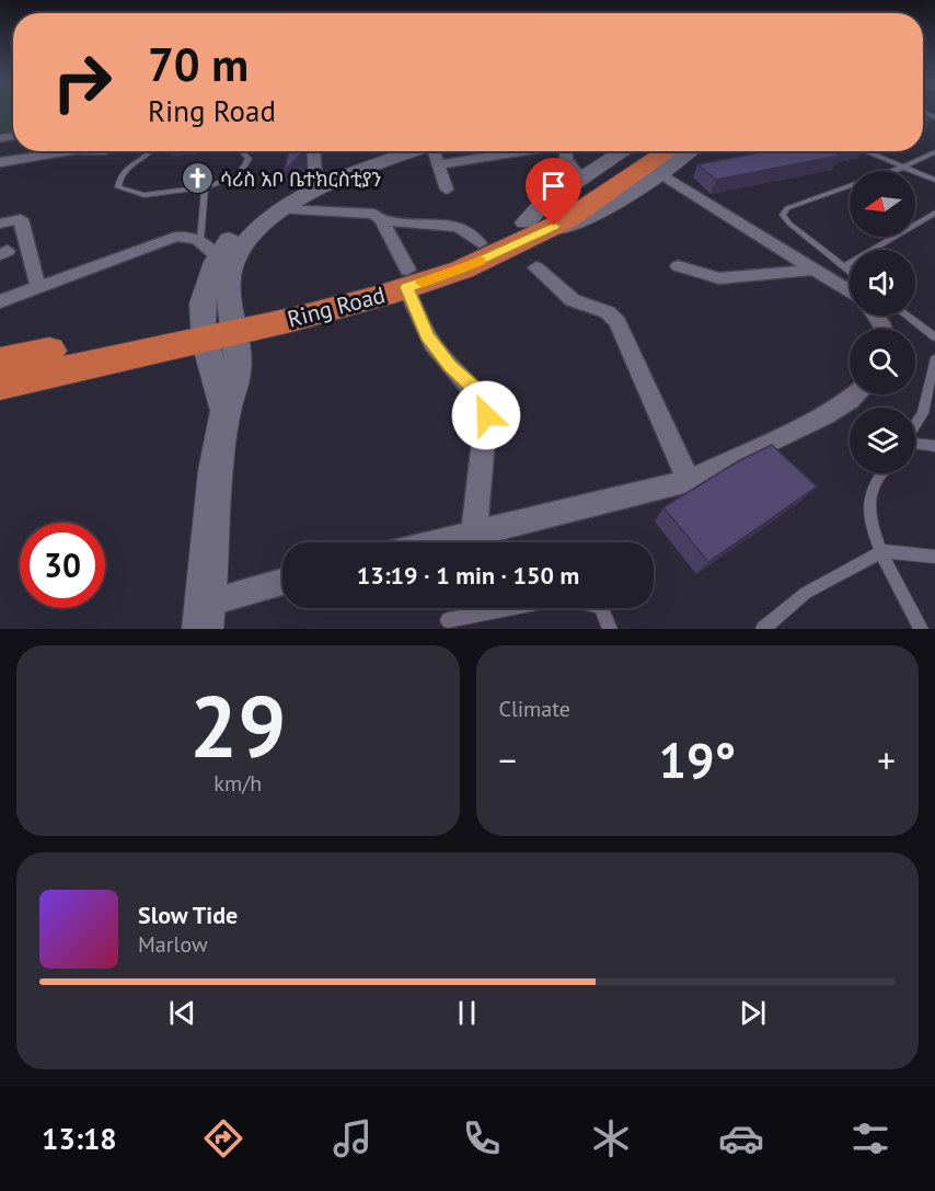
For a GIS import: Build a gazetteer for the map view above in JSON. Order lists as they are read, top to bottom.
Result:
{
  "streets": {
    "highway": ["Ring Road"]
  },
  "places": {
    "church": ["ሳሪስ አቦ ቤተክርስቲያን"]
  },
  "north": "left",
  "page": {
    "turn": ["70 m", "Ring Road"],
    "limit": "30",
    "trip": "13:19 · 1 min · 150 m",
    "tile": [
      ["29", "km/h"],
      "Climate"
    ],
    "heat": ["−", "19°", "+"],
    "song": ["Slow Tide", "Marlow"],
    "tabs": "13:18"
  }
}
